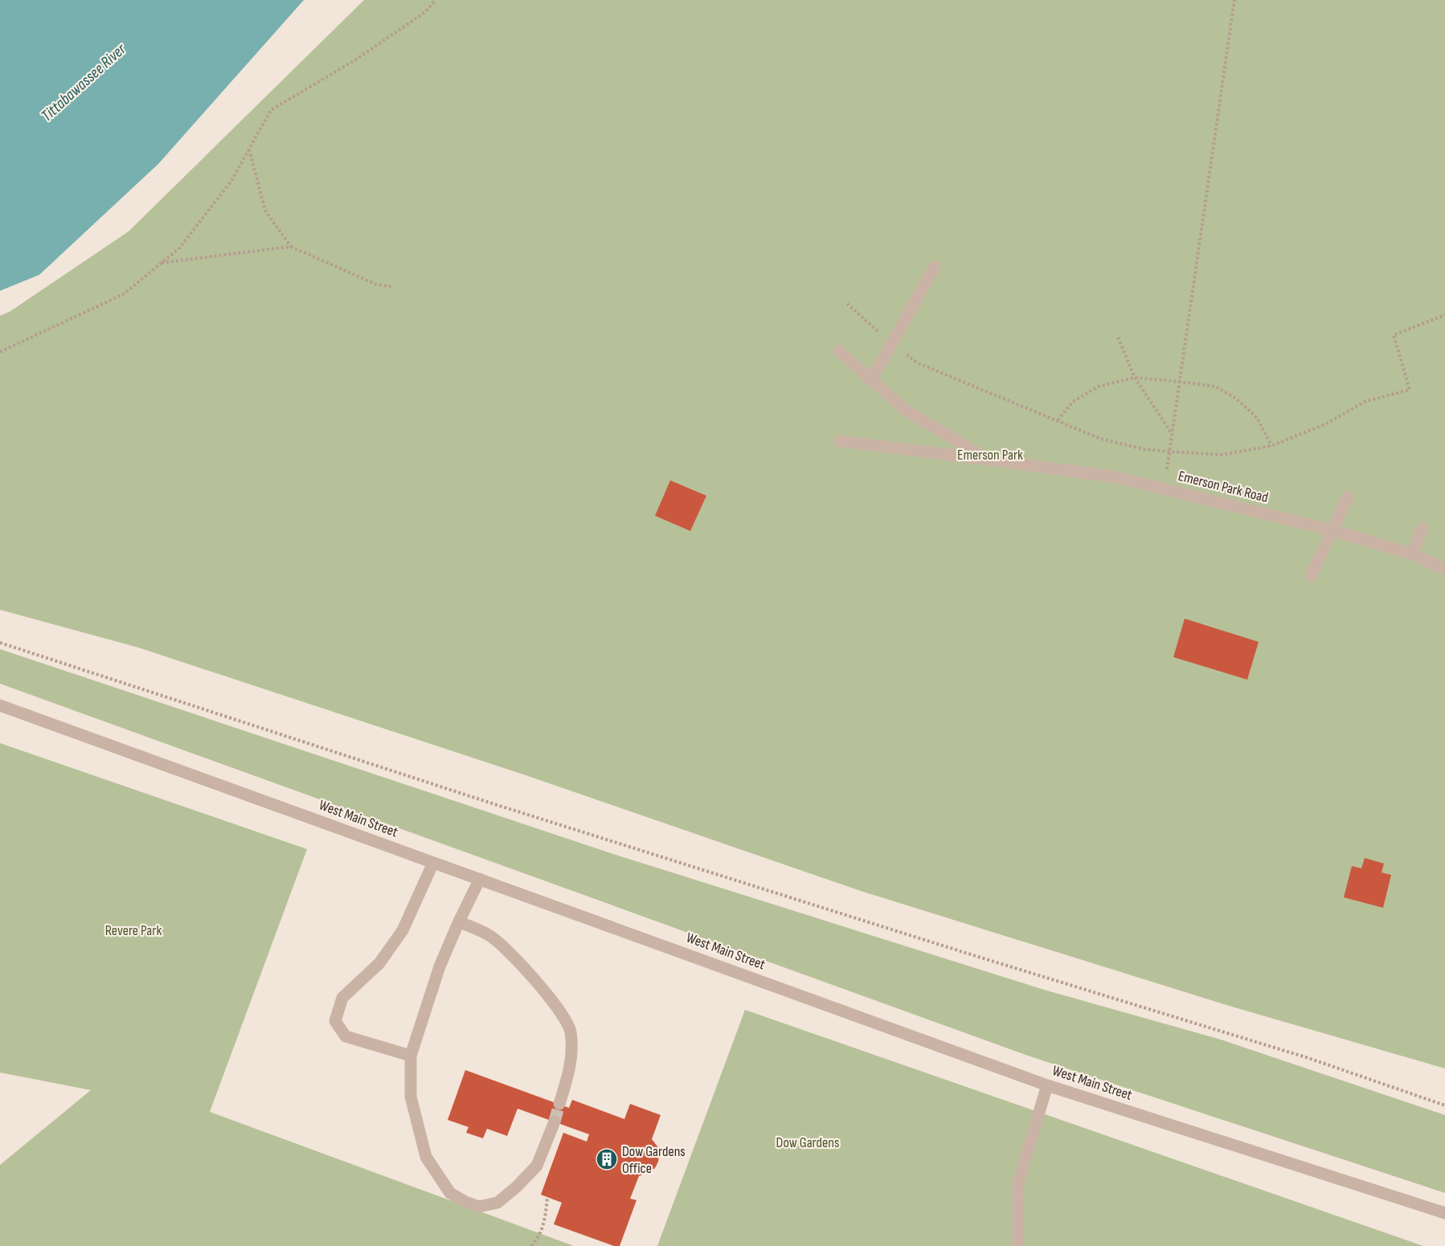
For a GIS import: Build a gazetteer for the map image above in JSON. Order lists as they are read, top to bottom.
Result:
{
  "streets": {
    "street": ["Emerson Park Road", "West Main Street"]
  },
  "water": ["Tittabawassee River"],
  "parks": ["Emerson Park", "Revere Park", "Dow Gardens"],
  "places": {
    "building": ["Dow Gardens Office"]
  }
}
